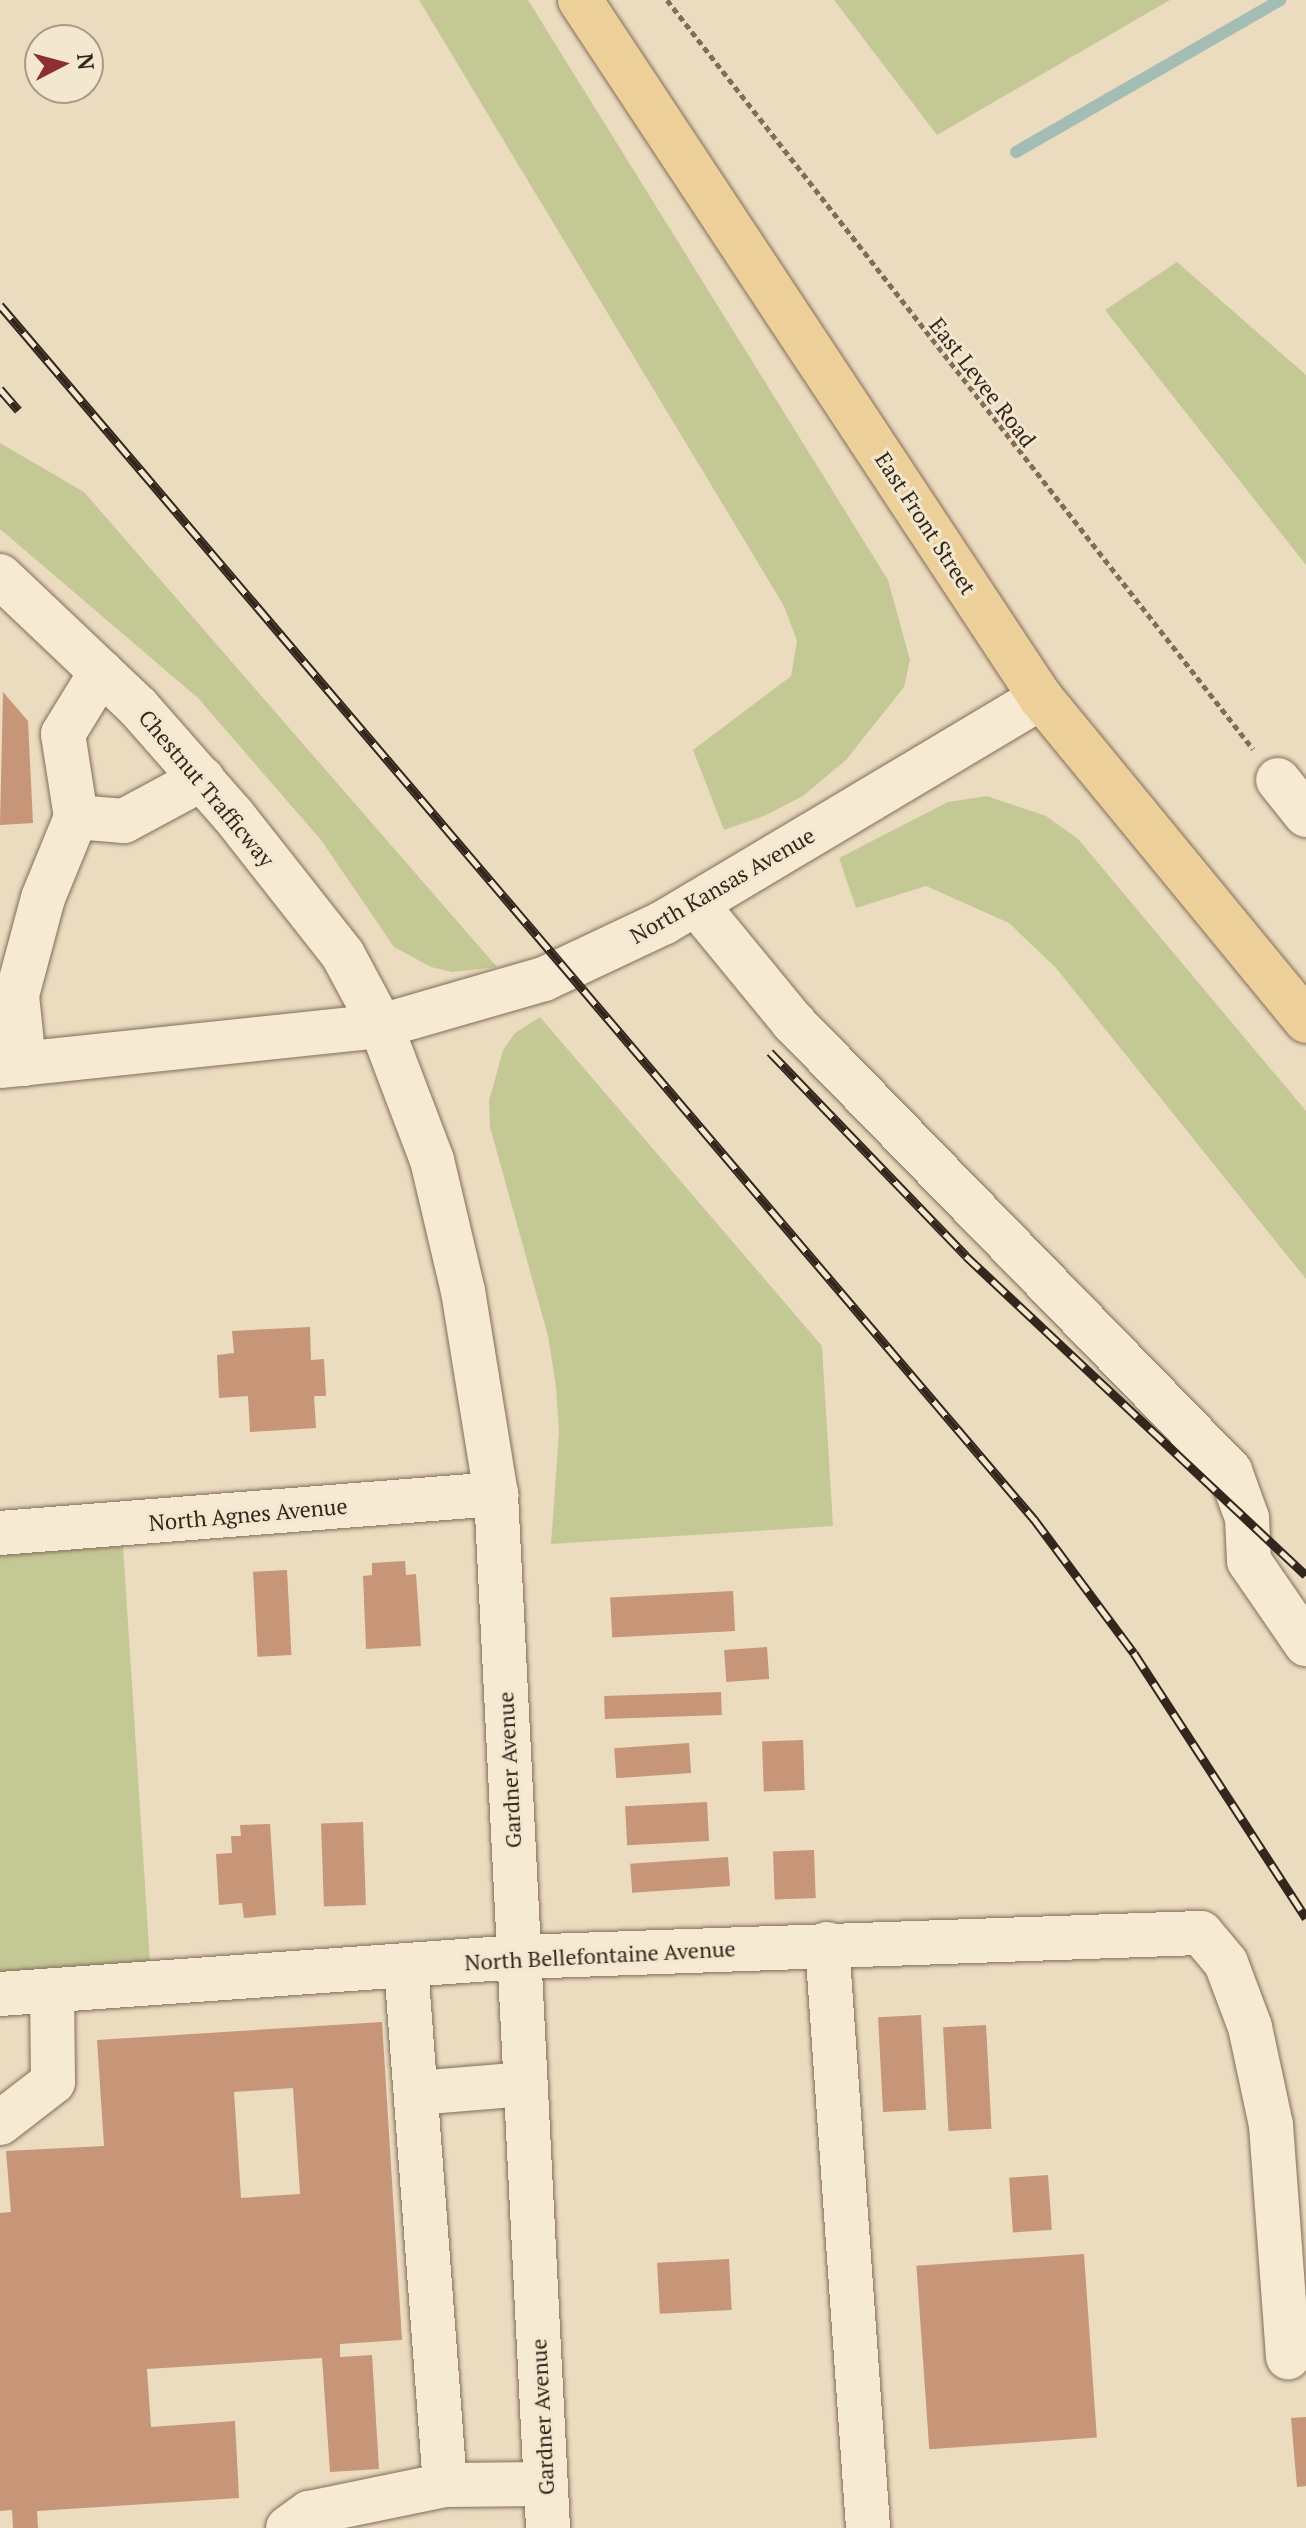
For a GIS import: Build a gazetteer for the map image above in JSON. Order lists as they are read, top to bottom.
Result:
{
  "streets": {
    "main road": ["East Front Street"],
    "street": [
      "Chestnut Trafficway",
      "North Kansas Avenue",
      "North Agnes Avenue",
      "Gardner Avenue",
      "North Bellefontaine Avenue"
    ],
    "path": ["East Levee Road"]
  },
  "crossings": [
    ["East Front Street", "North Kansas Avenue"],
    ["Chestnut Trafficway", "North Kansas Avenue"],
    ["Chestnut Trafficway", "Gardner Avenue"],
    ["North Kansas Avenue", "Gardner Avenue"],
    ["North Agnes Avenue", "Gardner Avenue"],
    ["Gardner Avenue", "North Bellefontaine Avenue"]
  ],
  "north": "right"
}
